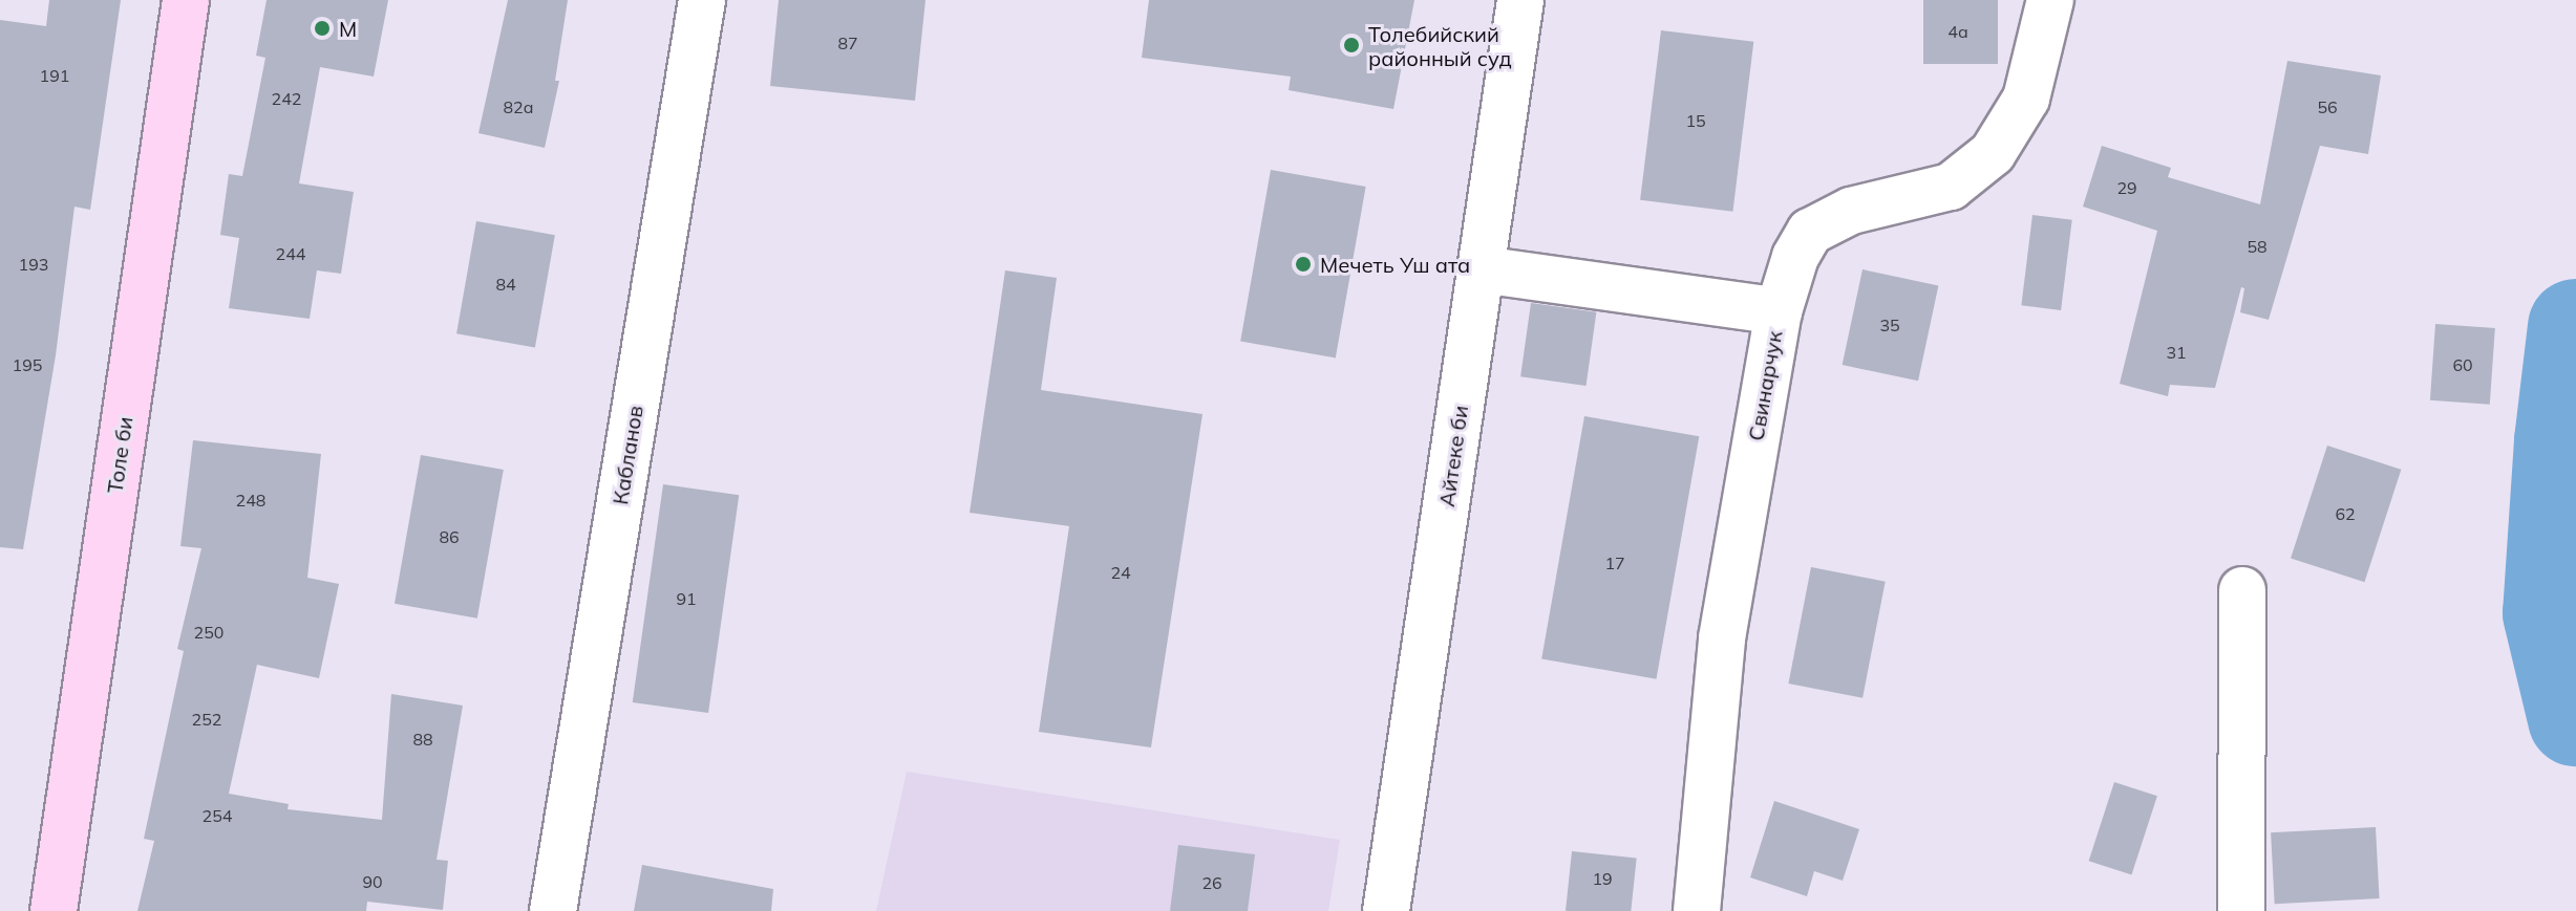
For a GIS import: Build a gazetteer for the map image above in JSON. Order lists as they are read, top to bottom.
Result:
{
  "streets": {
    "main road": ["Толе би"],
    "street": ["Свинарчук", "Кабланов", "Айтеке би"]
  },
  "places": ["M", "Толебийский районный суд", "Мечеть Уш ата"],
  "house_numbers": [
    "4а",
    "87",
    "191",
    "242",
    "82а",
    "56",
    "15",
    "29",
    "58",
    "244",
    "193",
    "84",
    "35",
    "31",
    "195",
    "60",
    "248",
    "62",
    "86",
    "17",
    "24",
    "91",
    "250",
    "252",
    "88",
    "254",
    "19",
    "90",
    "26"
  ]
}
